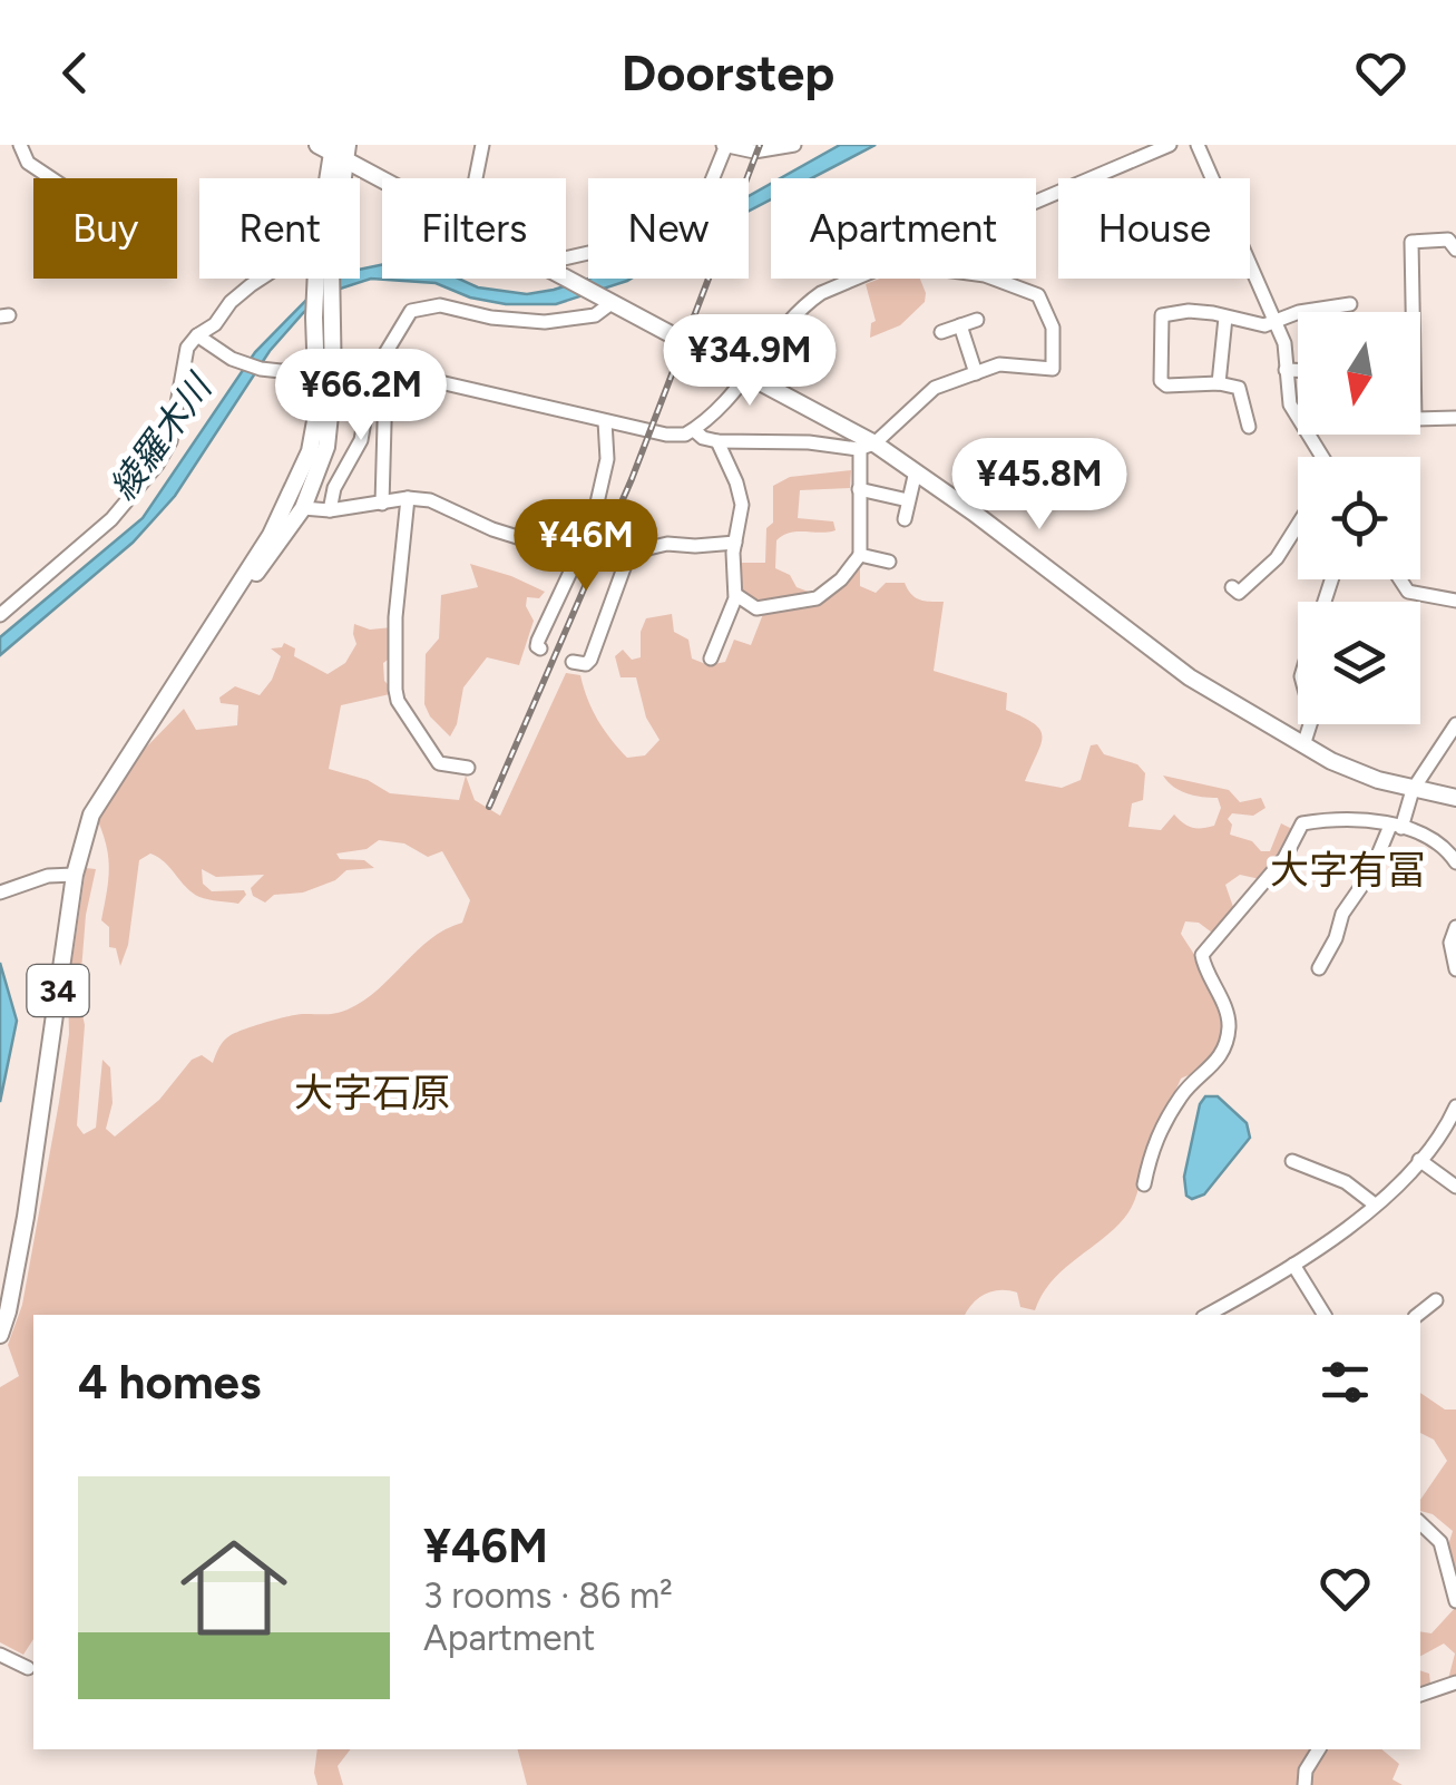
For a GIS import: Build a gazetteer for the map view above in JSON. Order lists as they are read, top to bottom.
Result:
{
  "streets": {
    "main road": ["34"]
  },
  "districts": ["大字有冨", "大字石原"],
  "water": ["綾羅木川"],
  "north": "bottom",
  "page": {
    "header": "Doorstep",
    "chip": [
      "Buy",
      "Rent",
      "Filters",
      "New",
      "Apartment",
      "House"
    ],
    "price": [
      "¥34.9M",
      "¥66.2M",
      "¥45.8M",
      "¥46M"
    ],
    "heading": "4 homes",
    "list": [
      {
        "name": "¥46M",
        "note": "3 rooms · 86 m² · Apartment"
      }
    ]
  }
}
